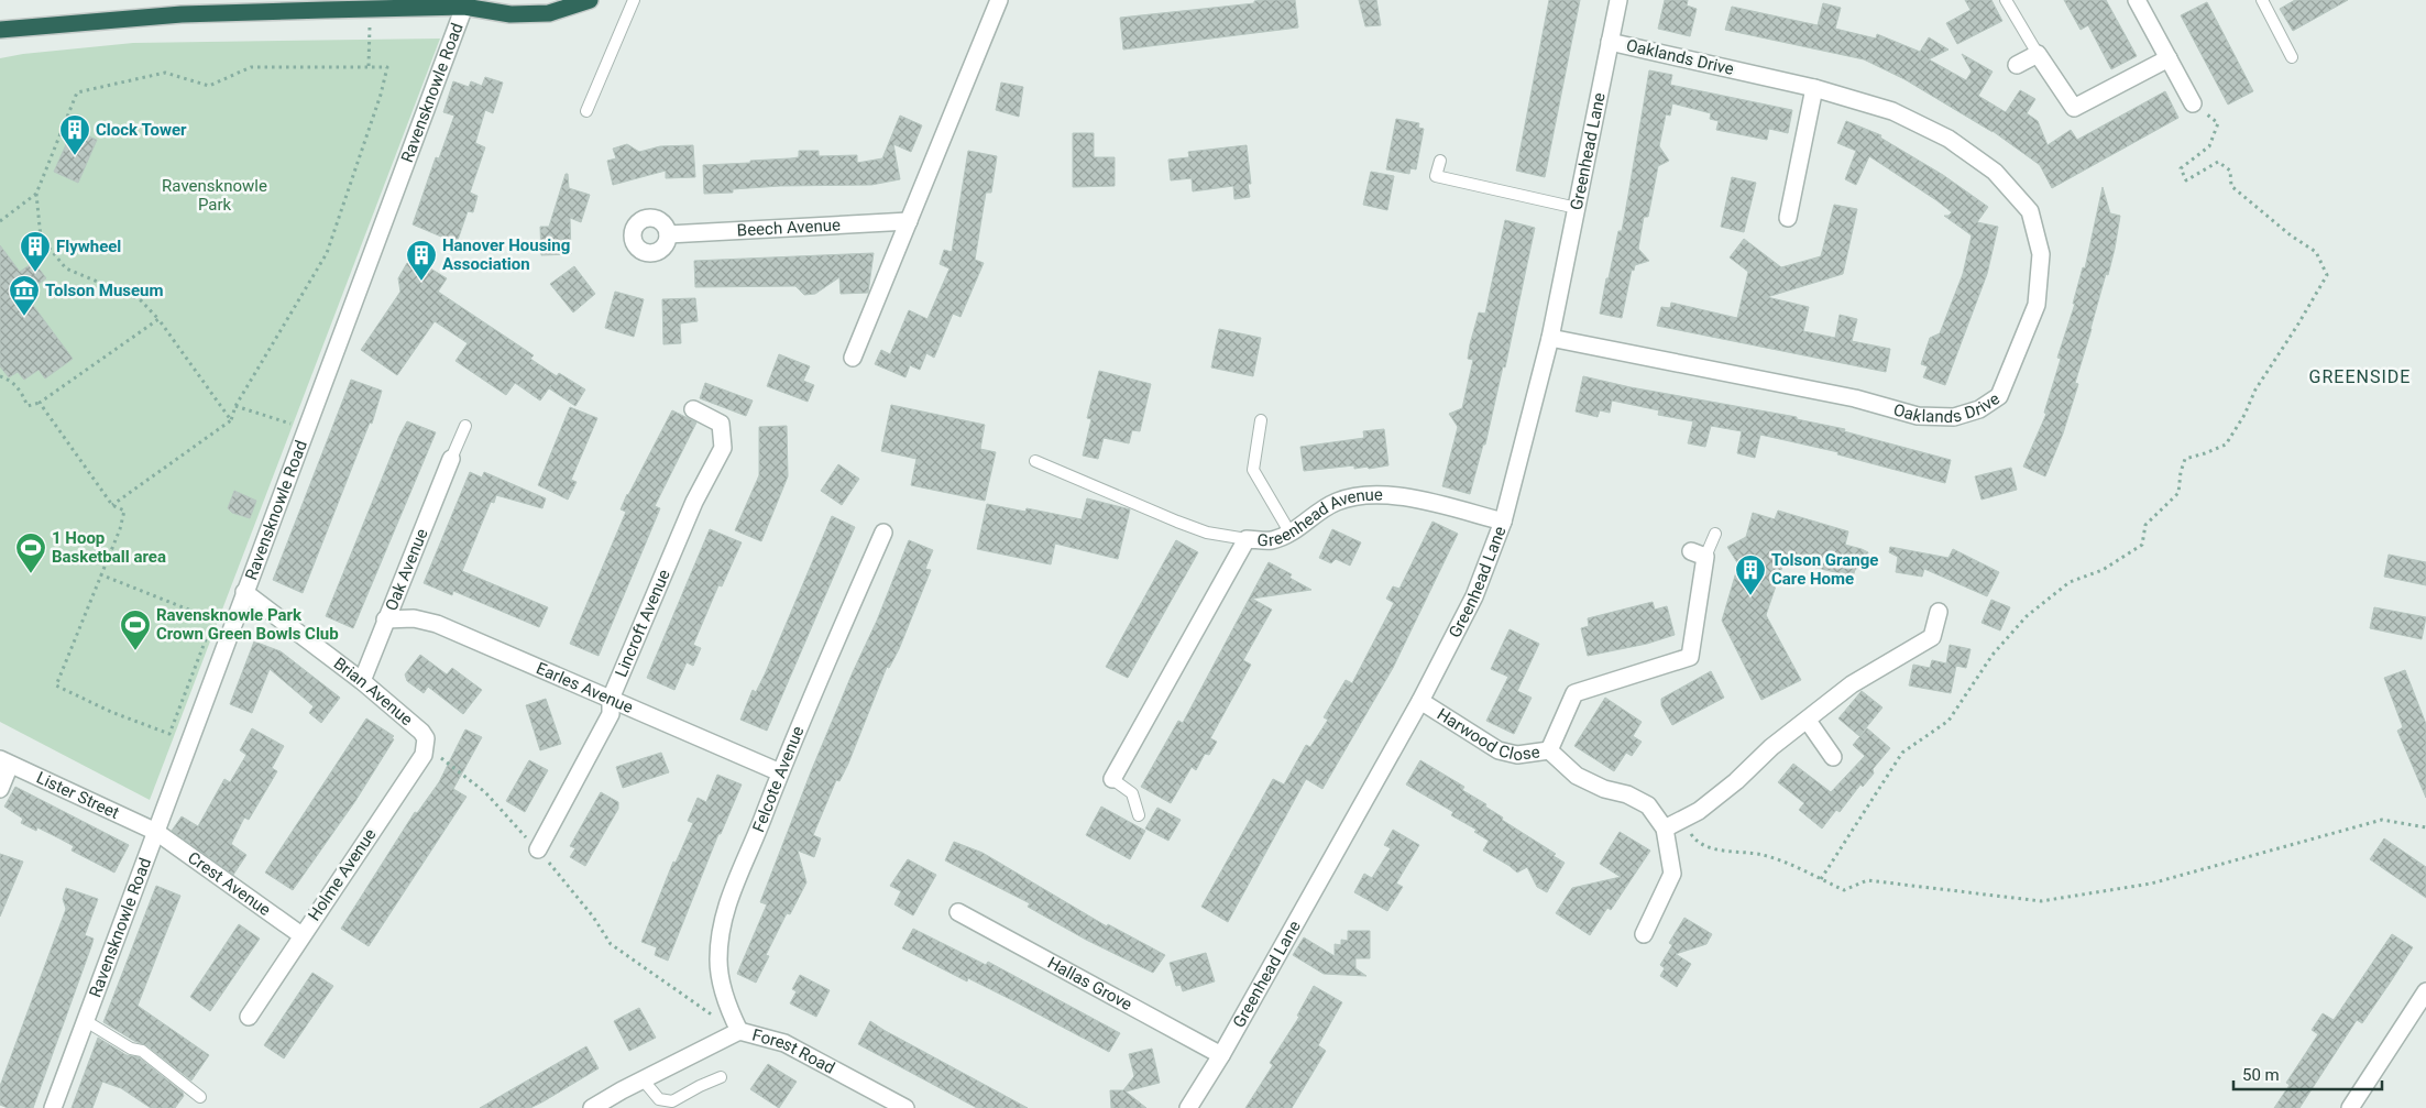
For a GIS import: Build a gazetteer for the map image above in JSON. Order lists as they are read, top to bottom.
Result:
{
  "streets": {
    "street": [
      "Oaklands Drive",
      "Ravensknowle Road",
      "Greenhead Lane",
      "Beech Avenue",
      "Greenhead Avenue",
      "Oak Avenue",
      "Lincroft Avenue",
      "Earles Avenue",
      "Brian Avenue",
      "Harwood Close",
      "Felcote Avenue",
      "Lister Street",
      "Holme Avenue",
      "Crest Avenue",
      "Hallas Grove",
      "Forest Road"
    ]
  },
  "crossings": [
    ["Oaklands Drive", "Greenhead Lane"],
    ["Ravensknowle Road", "Brian Avenue"],
    ["Ravensknowle Road", "Lister Street"],
    ["Ravensknowle Road", "Crest Avenue"],
    ["Greenhead Lane", "Greenhead Avenue"],
    ["Greenhead Lane", "Harwood Close"],
    ["Greenhead Lane", "Hallas Grove"],
    ["Oak Avenue", "Earles Avenue"],
    ["Oak Avenue", "Brian Avenue"],
    ["Lincroft Avenue", "Earles Avenue"],
    ["Earles Avenue", "Felcote Avenue"],
    ["Brian Avenue", "Holme Avenue"],
    ["Felcote Avenue", "Forest Road"],
    ["Lister Street", "Crest Avenue"],
    ["Holme Avenue", "Crest Avenue"]
  ],
  "districts": ["GREENSIDE"],
  "parks": ["Ravensknowle Park"],
  "places": {
    "building": [
      "Clock Tower",
      "Flywheel",
      "Hanover Housing Association",
      "Tolson Grange Care Home"
    ],
    "museum": ["Tolson Museum"],
    "sports": ["1 Hoop Basketball area", "Ravensknowle Park Crown Green Bowls Club"]
  },
  "scale_bar": "50 m"
}
